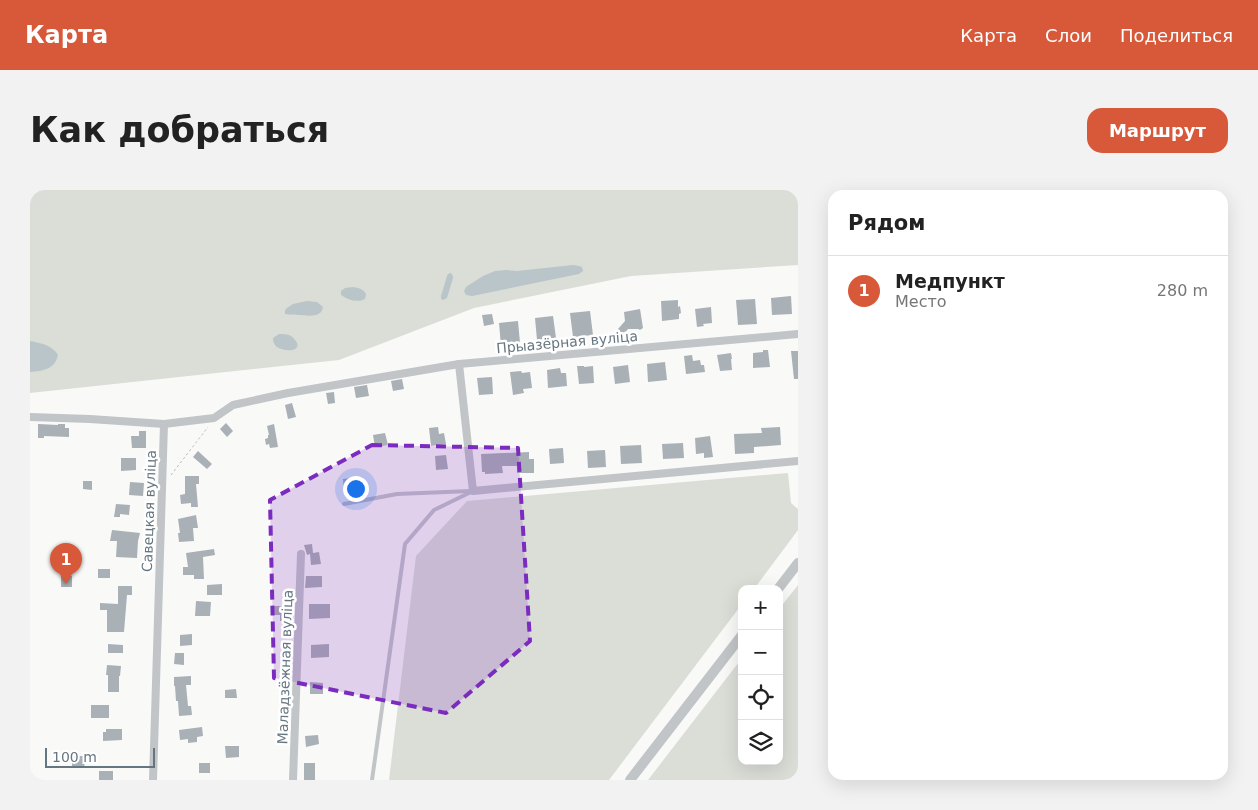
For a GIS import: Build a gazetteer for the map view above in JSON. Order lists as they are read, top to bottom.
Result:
{
  "streets": {
    "street": ["Прыазёрная вуліца", "Савецкая вуліца", "Маладзёжная вуліца"]
  },
  "scale_bar": "100 m",
  "page": {
    "header": "Карта",
    "nav": ["Карта", "Слои", "Поделиться"],
    "buttons": "Маршрут",
    "title": "Как добраться",
    "heading": "Рядом",
    "list": [
      {
        "mark": "1",
        "name": "Медпункт",
        "note": "Место",
        "value": "280 m"
      }
    ],
    "pins": "1",
    "map_buttons": ["+", "−"],
    "scale": "100 m"
  }
}
